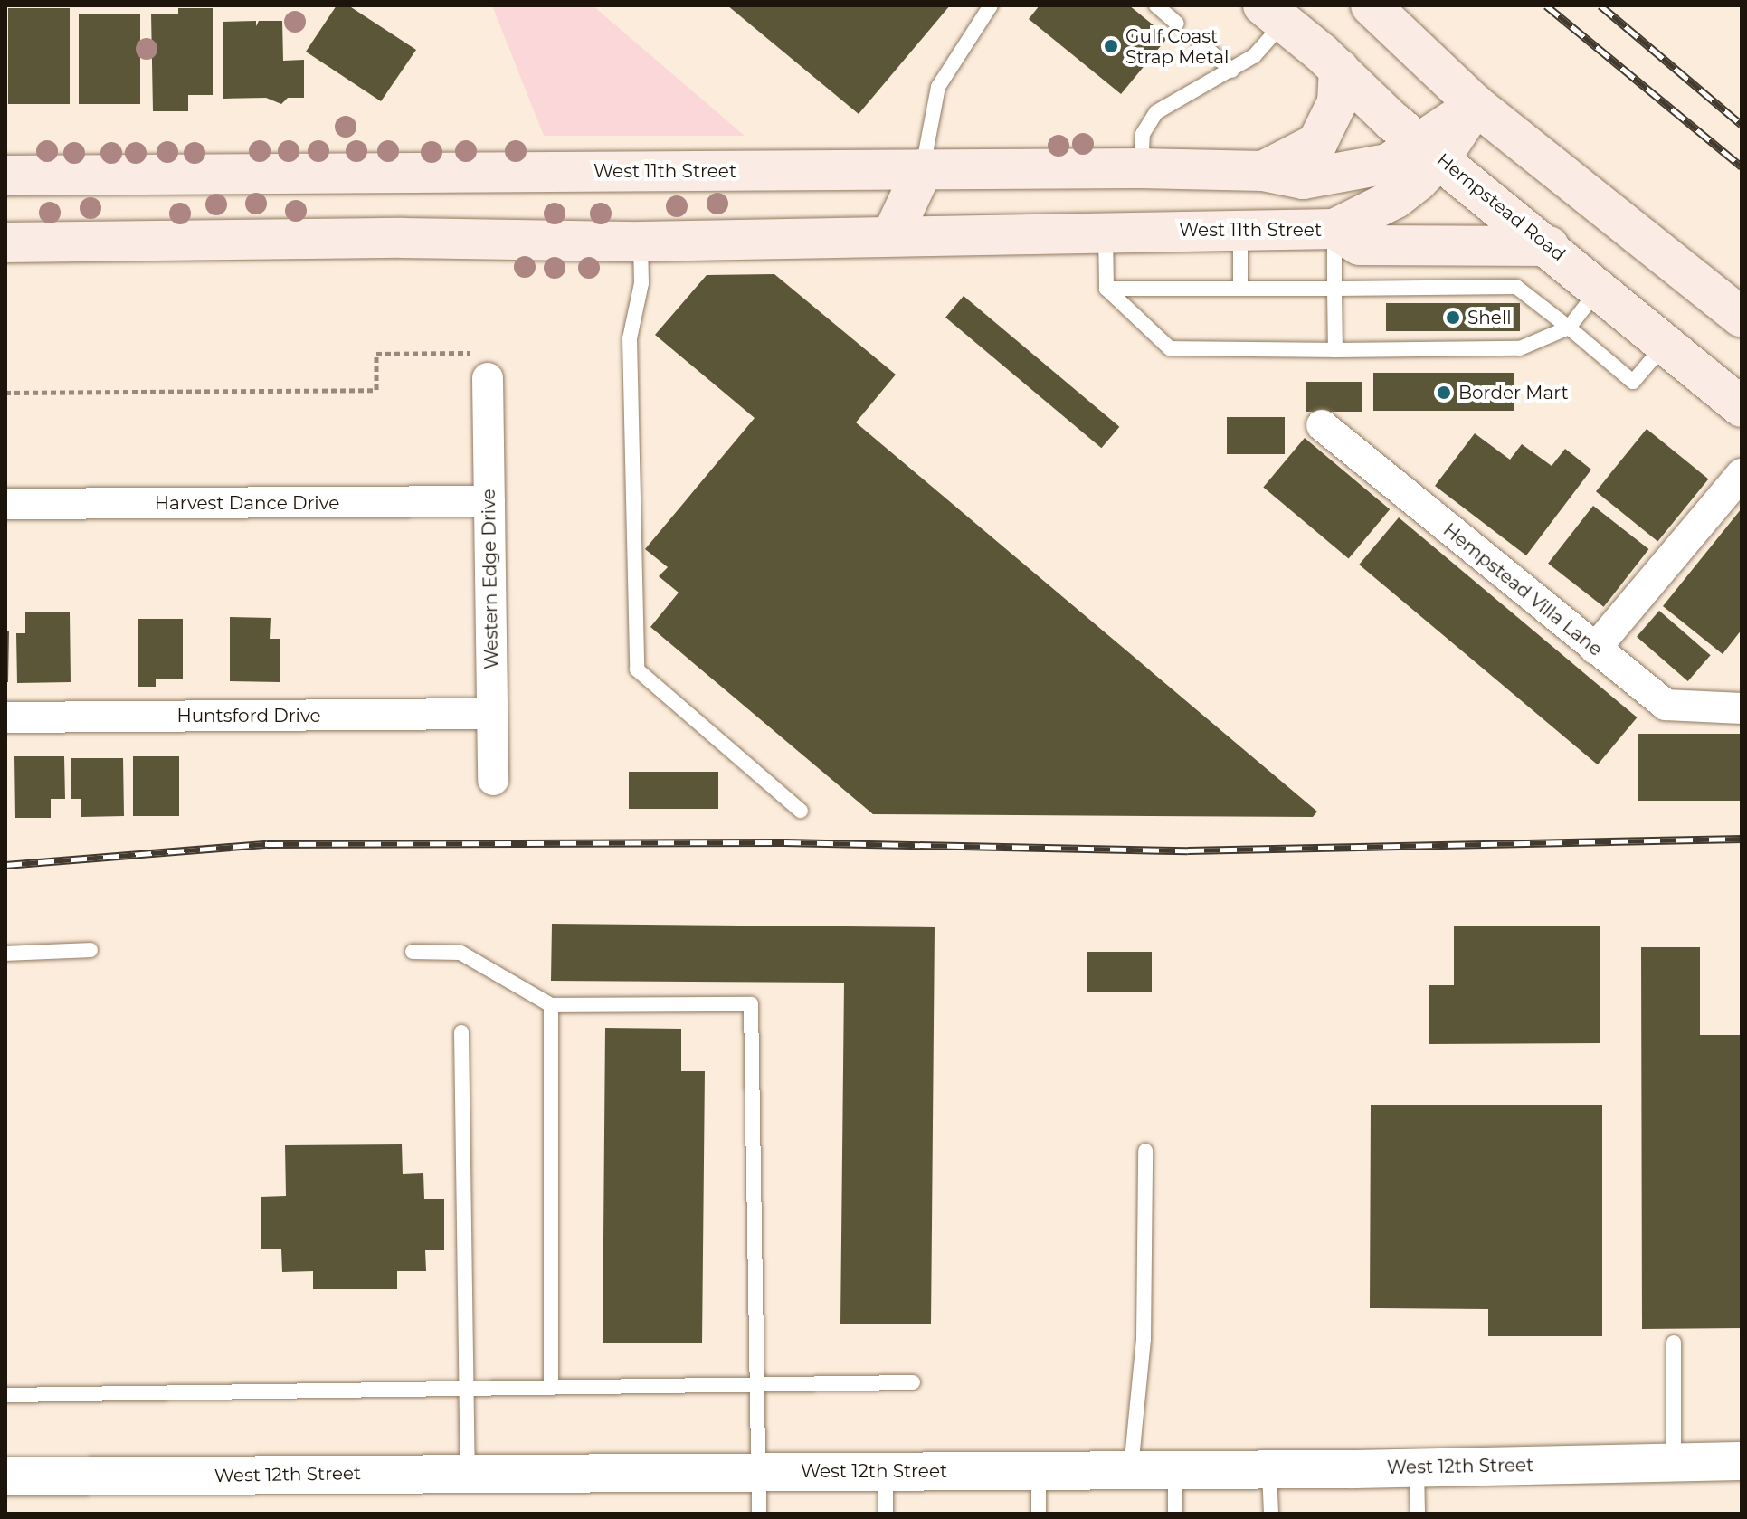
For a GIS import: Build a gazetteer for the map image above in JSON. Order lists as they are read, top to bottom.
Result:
{
  "streets": {
    "main road": ["West 11th Street", "Hempstead Road"],
    "street": [
      "Harvest Dance Drive",
      "Western Edge Drive",
      "Hempstead Villa Lane",
      "Huntsford Drive",
      "West 12th Street"
    ]
  },
  "crossings": [
    ["West 11th Street", "Hempstead Road"],
    ["Harvest Dance Drive", "Western Edge Drive"],
    ["Western Edge Drive", "Huntsford Drive"]
  ],
  "places": ["Gulf Coast Strap Metal", "Shell", "Border Mart"]
}
